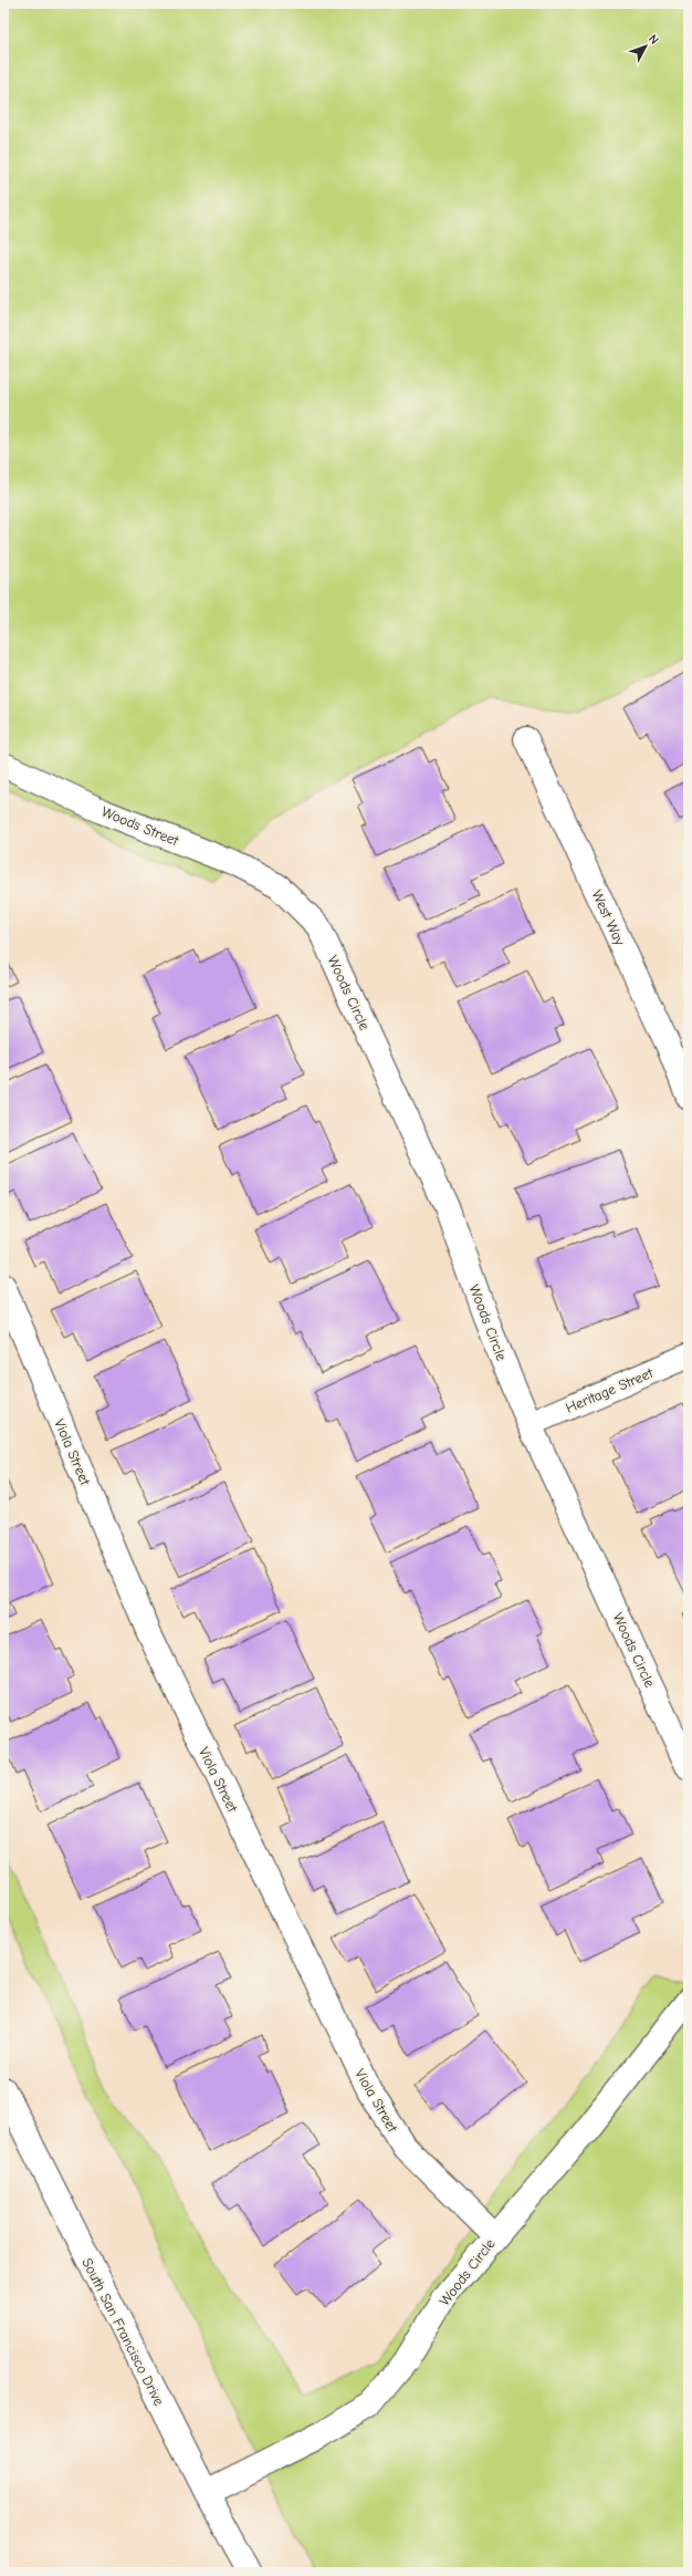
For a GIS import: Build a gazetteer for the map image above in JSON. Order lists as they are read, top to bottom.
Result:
{
  "streets": {
    "street": [
      "Woods Street",
      "West Way",
      "Woods Circle",
      "Heritage Street",
      "Viola Street",
      "South San Francisco Drive"
    ]
  },
  "crossings": [
    ["Woods Street", "Woods Circle"],
    ["Woods Circle", "Heritage Street"],
    ["Woods Circle", "Viola Street"],
    ["Woods Circle", "South San Francisco Drive"]
  ],
  "north": "top right"
}
